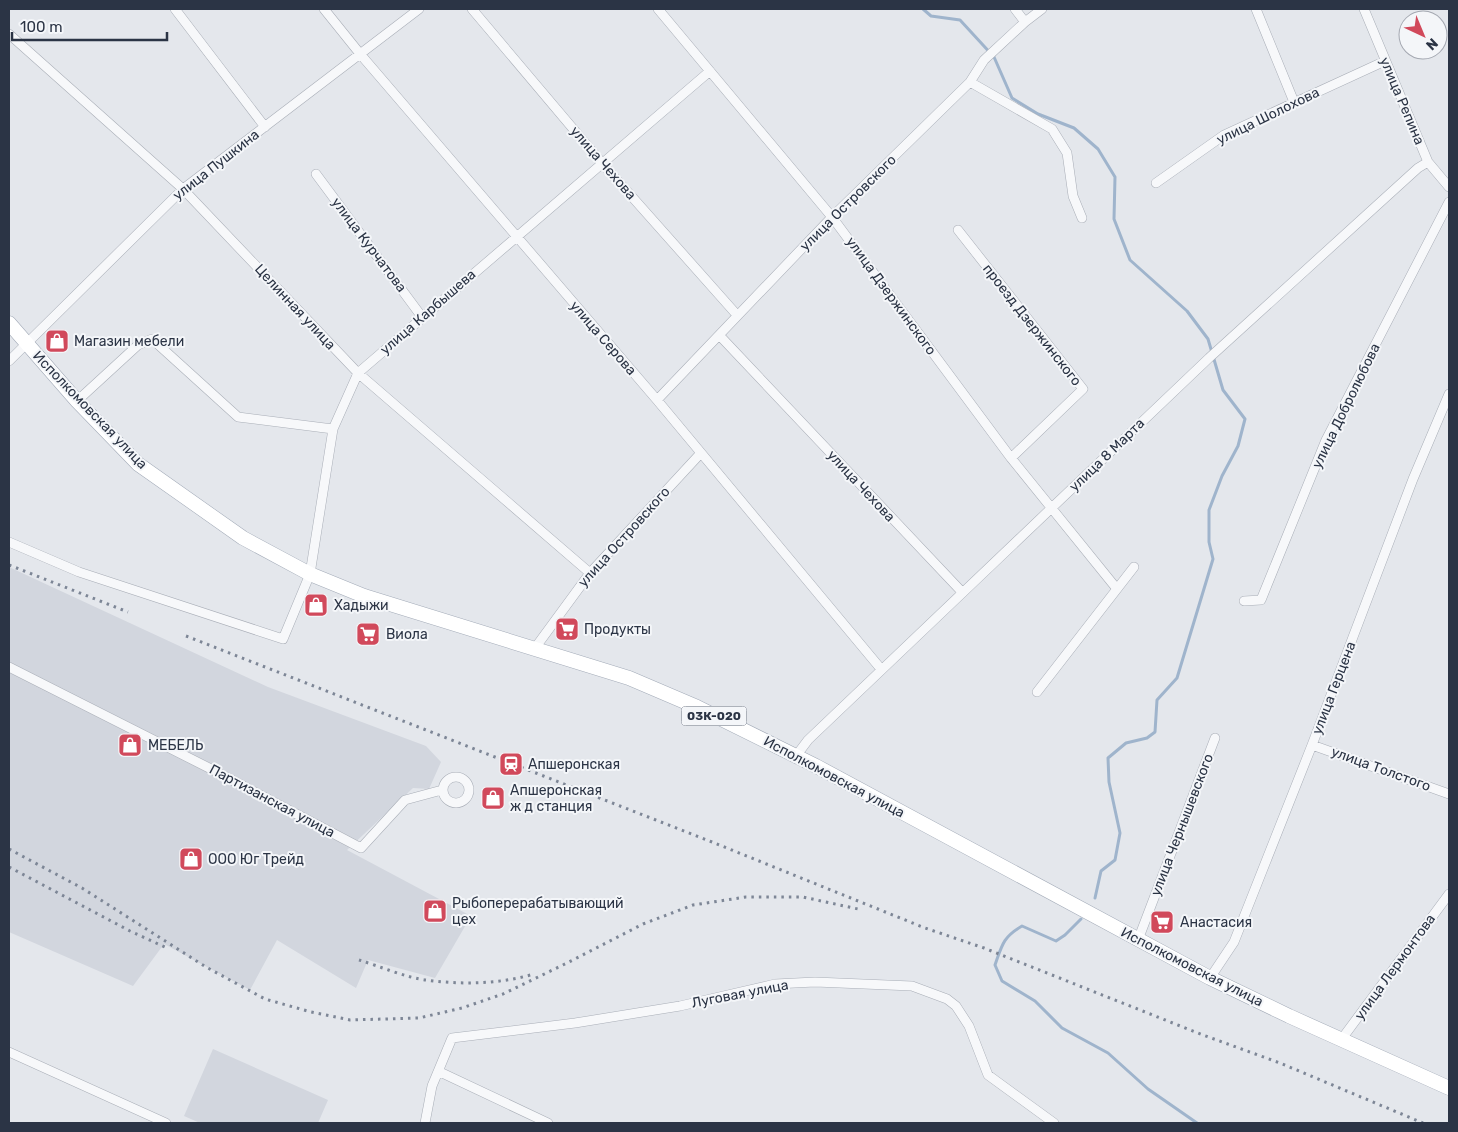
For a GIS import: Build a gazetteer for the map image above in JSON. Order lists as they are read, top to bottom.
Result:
{
  "streets": {
    "main road": ["Исполкомовская улица", "03К-020"],
    "street": [
      "улица Репина",
      "улица Шолохова",
      "улица Чехова",
      "улица Пушкина",
      "улица Островского",
      "улица Курчатова",
      "улица Дзержинского",
      "Целинная улица",
      "улица Карбышева",
      "проезд Дзержинского",
      "улица Серова",
      "улица Добролюбова",
      "улица 8 Марта",
      "улица Герцена",
      "улица Толстого",
      "Партизанская улица",
      "улица Чернышевского",
      "улица Лермонтова",
      "Луговая улица"
    ]
  },
  "crossings": [
    ["улица Репина", "улица Шолохова"],
    ["улица Репина", "улица 8 Марта"],
    ["улица Чехова", "улица Островского"],
    ["улица Чехова", "улица Карбышева"],
    ["улица Чехова", "улица 8 Марта"],
    ["улица Пушкина", "Целинная улица"],
    ["улица Пушкина", "улица Серова"],
    ["улица Пушкина", "Исполкомовская улица"],
    ["улица Островского", "улица Дзержинского"],
    ["улица Островского", "Целинная улица"],
    ["улица Островского", "улица Серова"],
    ["улица Островского", "Исполкомовская улица"],
    ["улица Курчатова", "улица Карбышева"],
    ["улица Дзержинского", "улица Карбышева"],
    ["улица Дзержинского", "проезд Дзержинского"],
    ["улица Дзержинского", "улица 8 Марта"],
    ["Целинная улица", "улица Карбышева"],
    ["улица Карбышева", "улица Серова"],
    ["улица Карбышева", "Исполкомовская улица"],
    ["улица Серова", "улица 8 Марта"],
    ["Исполкомовская улица", "улица 8 Марта"],
    ["Исполкомовская улица", "улица Герцена"],
    ["Исполкомовская улица", "улица Чернышевского"],
    ["Исполкомовская улица", "улица Лермонтова"],
    ["улица Герцена", "улица Толстого"]
  ],
  "places": {
    "shop": [
      "Магазин мебели",
      "Хадыжи",
      "МЕБЕЛЬ",
      "Апшеронская ж д станция",
      "ООО Юг Трейд",
      "Рыбоперерабатывающий цех"
    ],
    "supermarket": ["Продукты", "Виола", "Анастасия"],
    "station": ["Апшеронская"]
  },
  "scale_bar": "100 m",
  "north": "bottom right"
}
